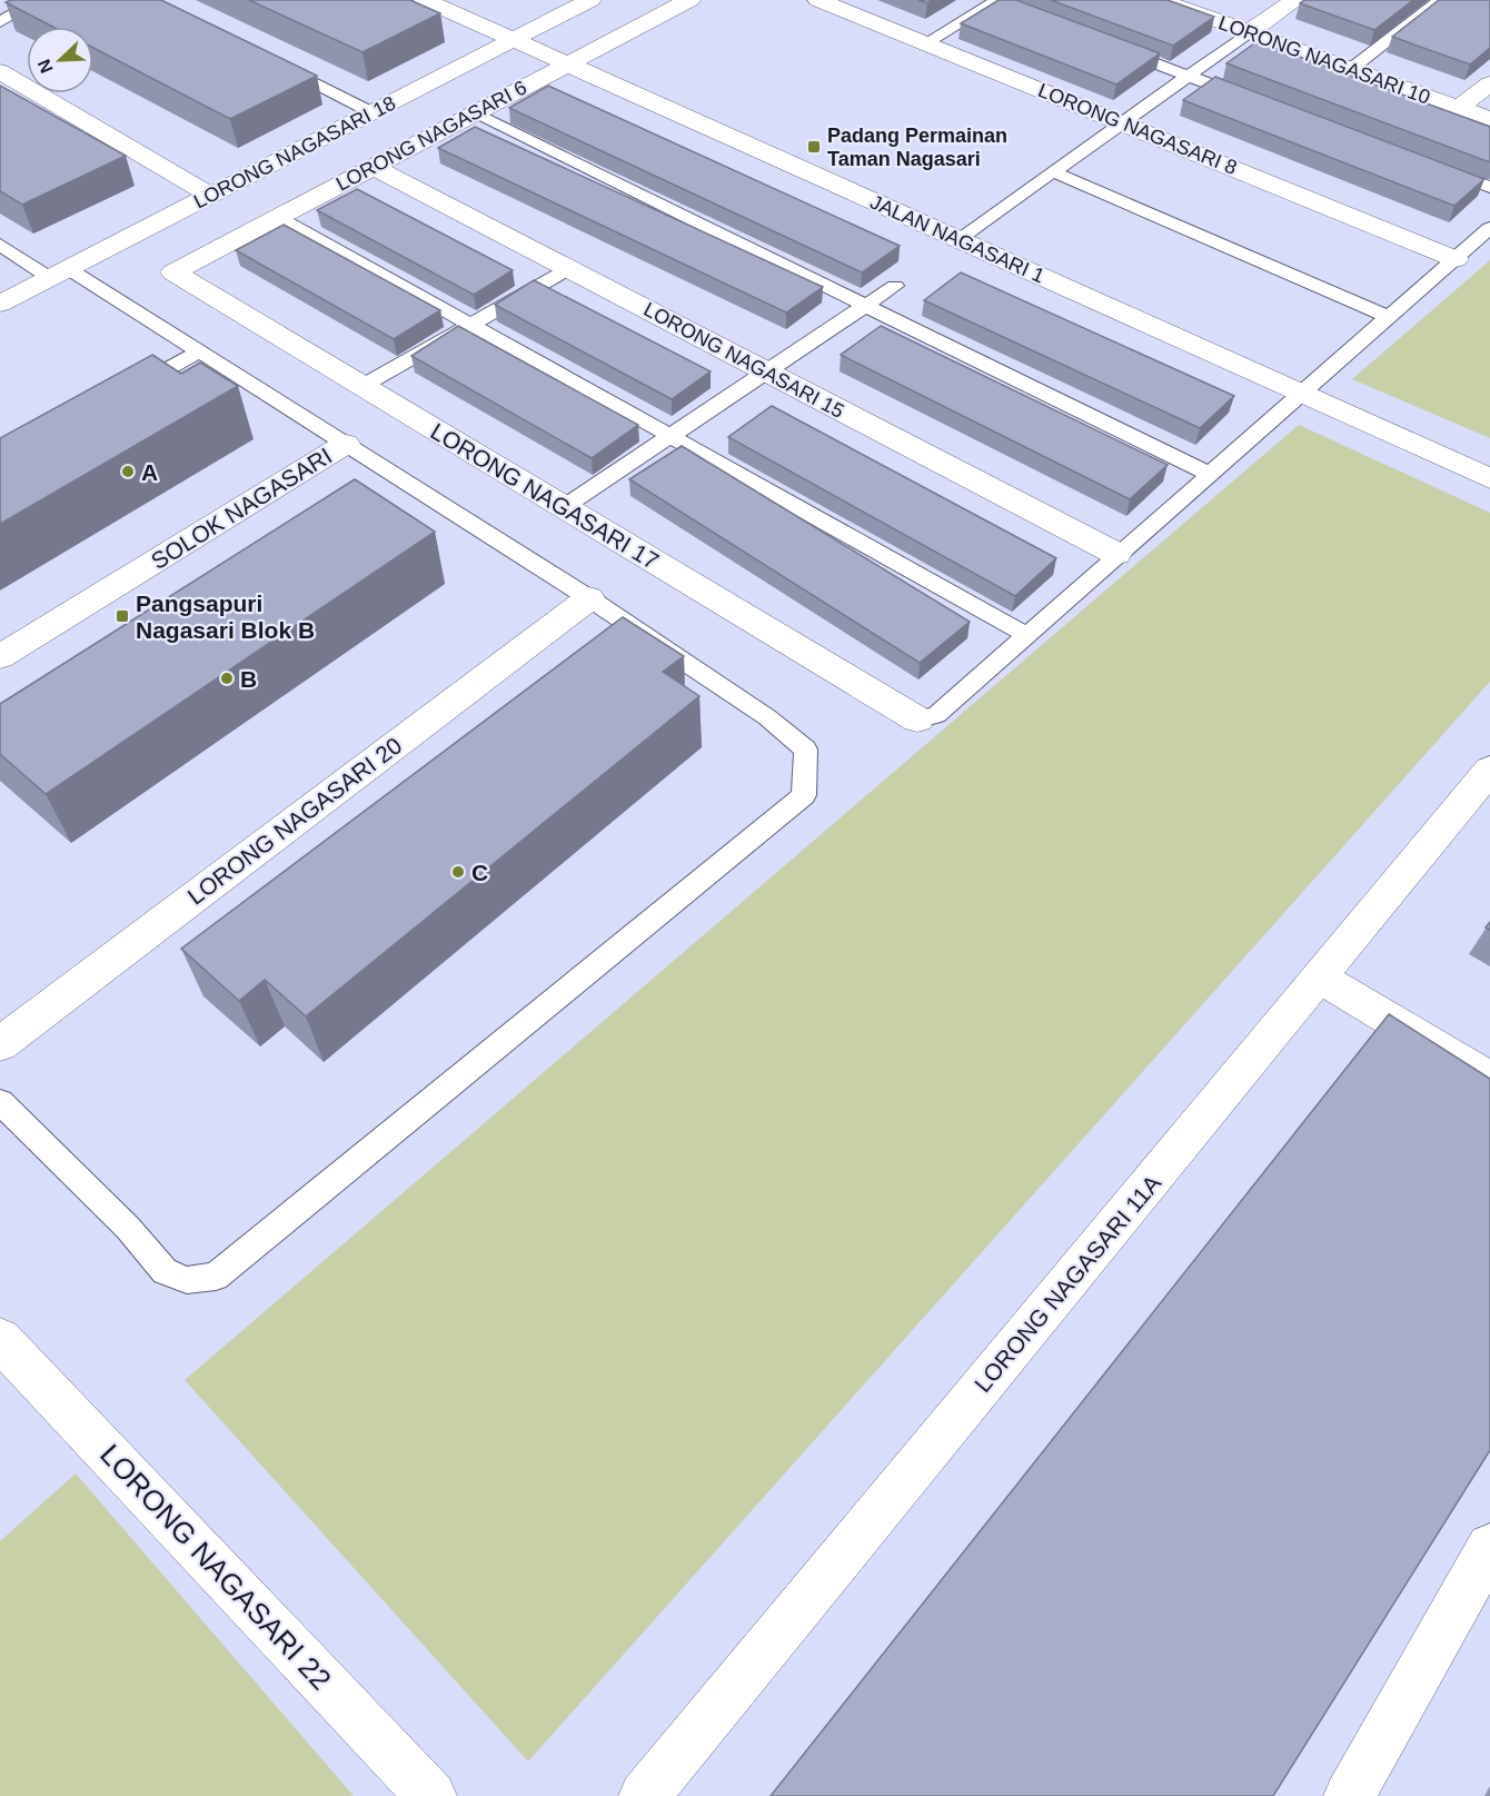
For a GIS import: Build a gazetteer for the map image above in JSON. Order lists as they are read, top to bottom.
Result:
{
  "streets": {
    "street": [
      "LORONG NAGASARI 10",
      "LORONG NAGASARI 8",
      "LORONG NAGASARI 6",
      "LORONG NAGASARI 18",
      "JALAN NAGASARI 1",
      "LORONG NAGASARI 15",
      "LORONG NAGASARI 17",
      "SOLOK NAGASARI",
      "LORONG NAGASARI 20",
      "LORONG NAGASARI 11A",
      "LORONG NAGASARI 22"
    ]
  },
  "crossings": [
    ["LORONG NAGASARI 6", "JALAN NAGASARI 1"],
    ["LORONG NAGASARI 6", "LORONG NAGASARI 15"],
    ["LORONG NAGASARI 6", "LORONG NAGASARI 17"],
    ["LORONG NAGASARI 18", "JALAN NAGASARI 1"]
  ],
  "places": {
    "transit": ["Padang Permainan Taman Nagasari", "Pangsapuri Nagasari Blok B"],
    "other": ["A", "B", "C"]
  },
  "north": "bottom left"
}
